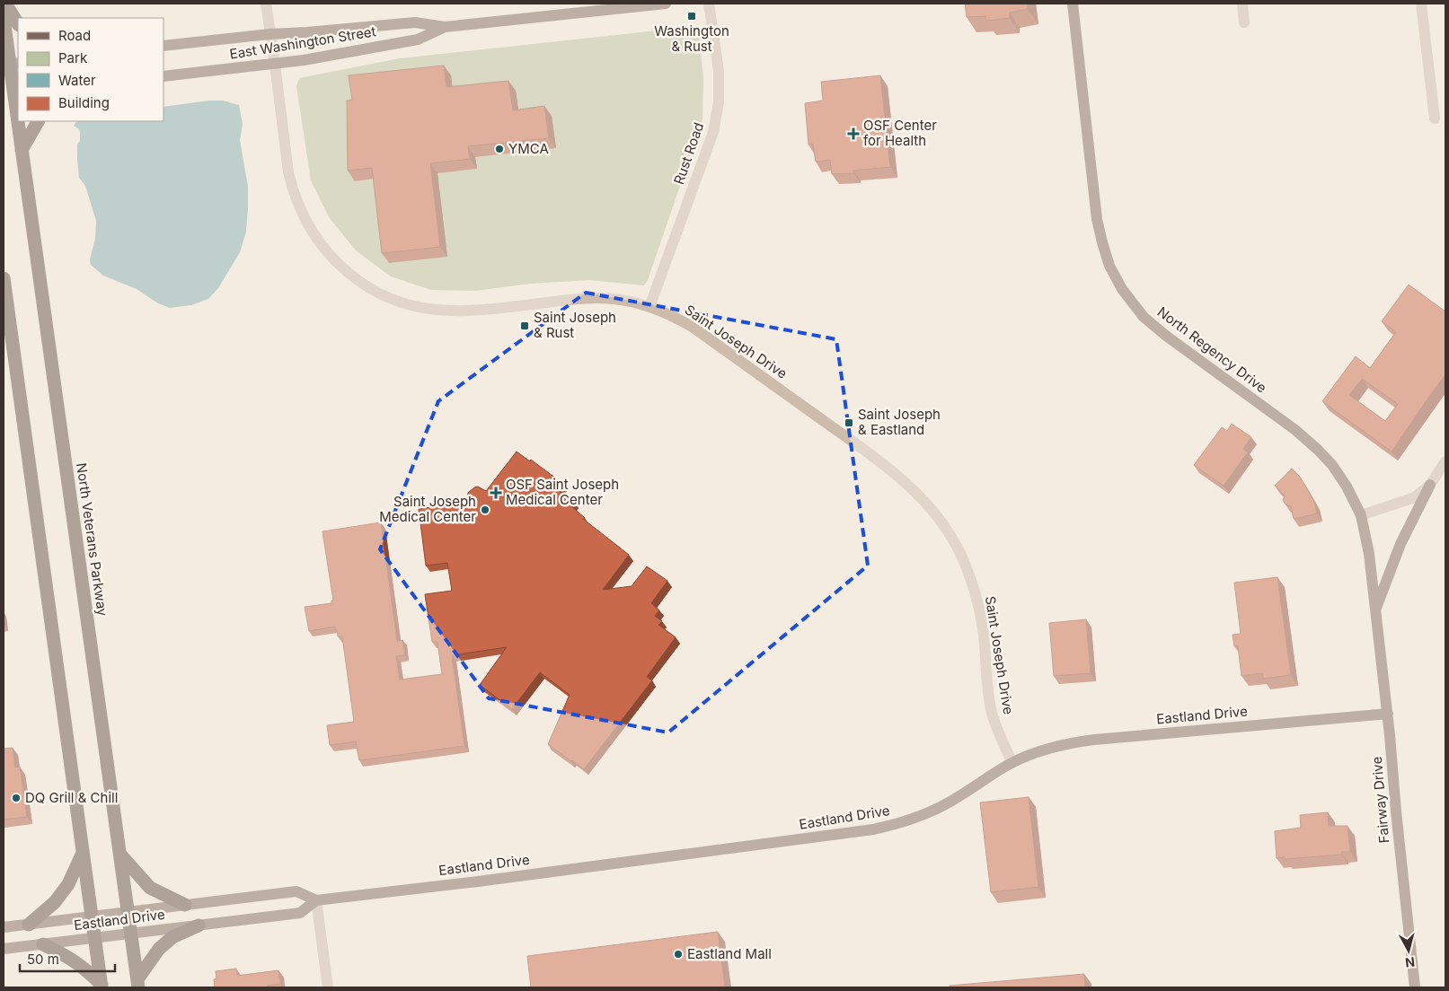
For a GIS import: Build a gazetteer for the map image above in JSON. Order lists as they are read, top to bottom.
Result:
{
  "streets": {
    "highway": ["North Veterans Parkway"],
    "main road": [
      "East Washington Street",
      "North Regency Drive",
      "Eastland Drive",
      "Fairway Drive"
    ],
    "street": ["Rust Road", "Saint Joseph Drive"]
  },
  "crossings": [
    ["East Washington Street", "Saint Joseph Drive"],
    ["Rust Road", "Saint Joseph Drive"],
    ["Saint Joseph Drive", "Eastland Drive"],
    ["North Regency Drive", "Fairway Drive"],
    ["North Veterans Parkway", "Eastland Drive"],
    ["Eastland Drive", "Fairway Drive"]
  ],
  "places": {
    "transit": ["Washington & Rust", "Saint Joseph & Rust", "Saint Joseph & Eastland"],
    "health": ["OSF Center for Health", "OSF Saint Joseph Medical Center"],
    "other": [
      "YMCA",
      "Saint Joseph Medical Center",
      "DQ Grill & Chill",
      "Eastland Mall"
    ]
  },
  "legend": [
    "Road",
    "Park",
    "Water",
    "Building"
  ],
  "scale_bar": "50 m",
  "north": "bottom"
}
